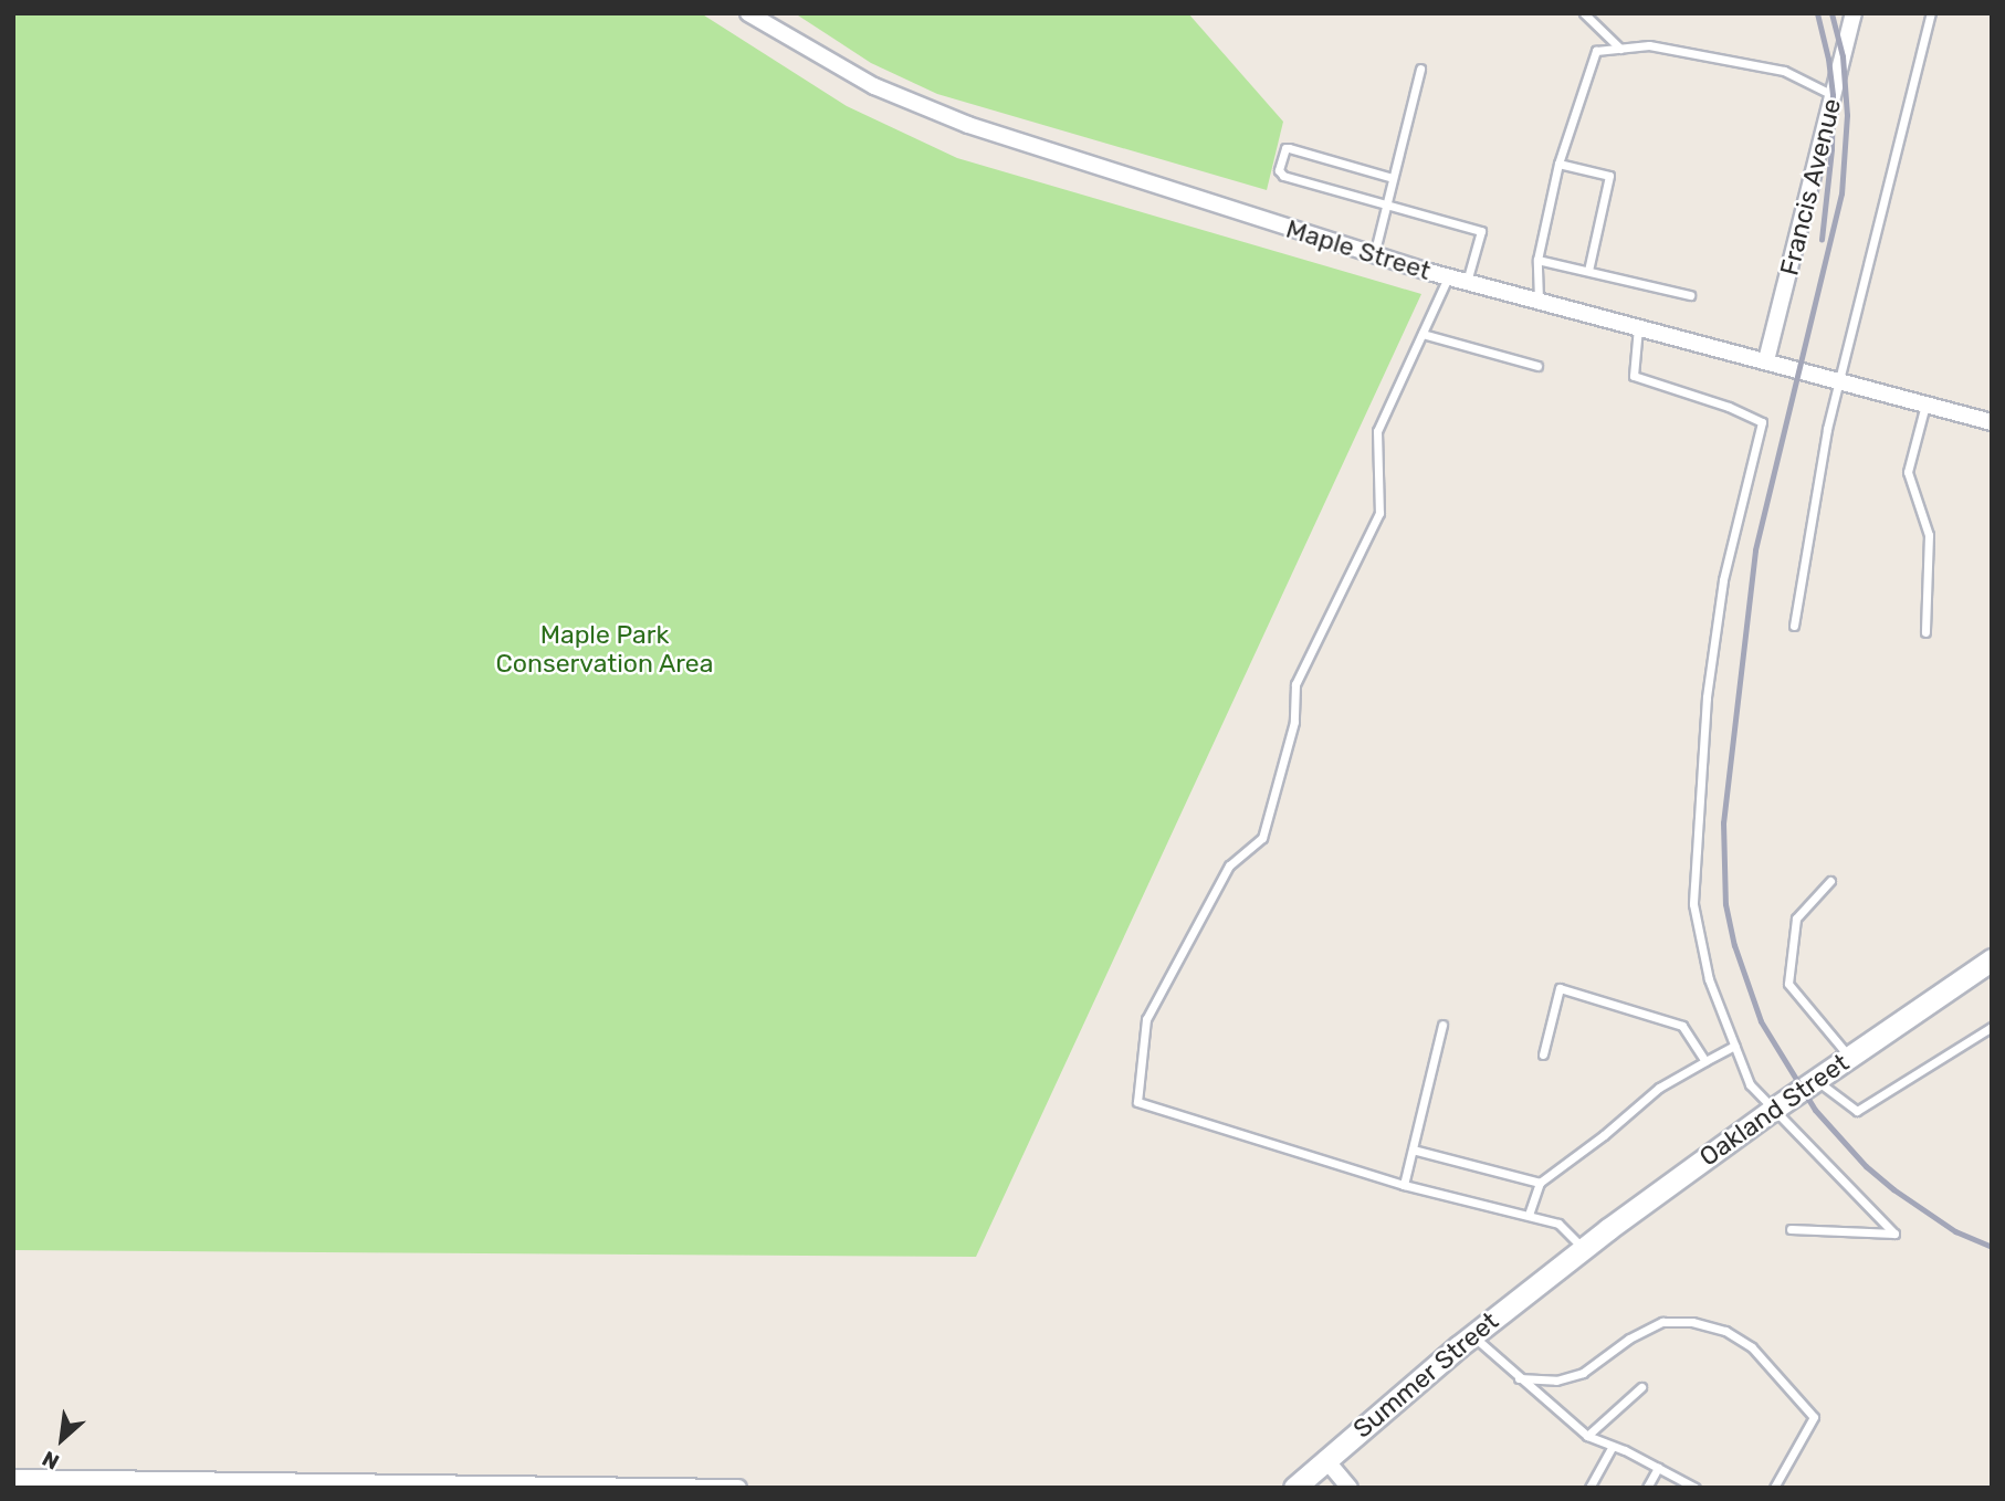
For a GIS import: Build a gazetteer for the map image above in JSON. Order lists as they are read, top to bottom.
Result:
{
  "streets": {
    "main road": ["Oakland Street", "Summer Street"],
    "street": ["Francis Avenue", "Maple Street"]
  },
  "crossings": [
    ["Francis Avenue", "Maple Street"],
    ["Oakland Street", "Summer Street"]
  ],
  "parks": ["Maple Park Conservation Area"],
  "north": "bottom left"
}
